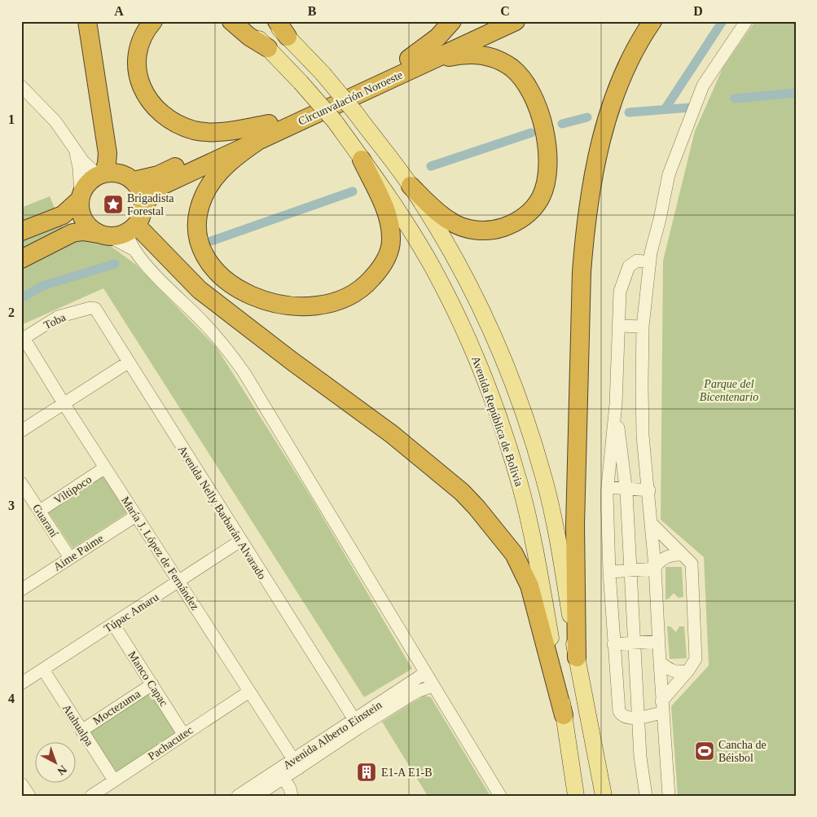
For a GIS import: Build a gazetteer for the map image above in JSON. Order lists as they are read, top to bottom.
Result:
{
  "streets": {
    "highway": ["Circunvalación Noroeste"],
    "main road": ["Avenida República de Bolivia"],
    "street": [
      "Toba",
      "Viltipoco",
      "Avenida Nelly Barbarán Alvarado",
      "Guaraní",
      "Aime Paime",
      "María J. López de Fernández",
      "Túpac Amaru",
      "Manco Capac",
      "Moctezuma",
      "Atahualpa",
      "Avenida Alberto Einstein",
      "Pachacutec"
    ]
  },
  "crossings": [
    ["Toba", "Avenida Nelly Barbarán Alvarado"],
    ["Toba", "María J. López de Fernández"],
    ["Viltipoco", "Guaraní"],
    ["Viltipoco", "María J. López de Fernández"],
    ["Avenida Nelly Barbarán Alvarado", "Túpac Amaru"],
    ["Avenida Nelly Barbarán Alvarado", "Avenida Alberto Einstein"],
    ["Guaraní", "Aime Paime"],
    ["Aime Paime", "María J. López de Fernández"],
    ["María J. López de Fernández", "Túpac Amaru"],
    ["María J. López de Fernández", "Avenida Alberto Einstein"],
    ["María J. López de Fernández", "Pachacutec"],
    ["Túpac Amaru", "Manco Capac"],
    ["Túpac Amaru", "Atahualpa"],
    ["Manco Capac", "Moctezuma"],
    ["Manco Capac", "Pachacutec"],
    ["Moctezuma", "Atahualpa"],
    ["Atahualpa", "Pachacutec"]
  ],
  "parks": ["Parque del Bicentenario"],
  "places": {
    "place": ["Brigadista Forestal"],
    "sports": ["Cancha de Béisbol"],
    "building": ["E1-A E1-B"]
  },
  "north": "bottom right",
  "grid": {
    "columns": [
      "A",
      "B",
      "C",
      "D"
    ],
    "rows": [
      "1",
      "2",
      "3",
      "4"
    ]
  }
}
